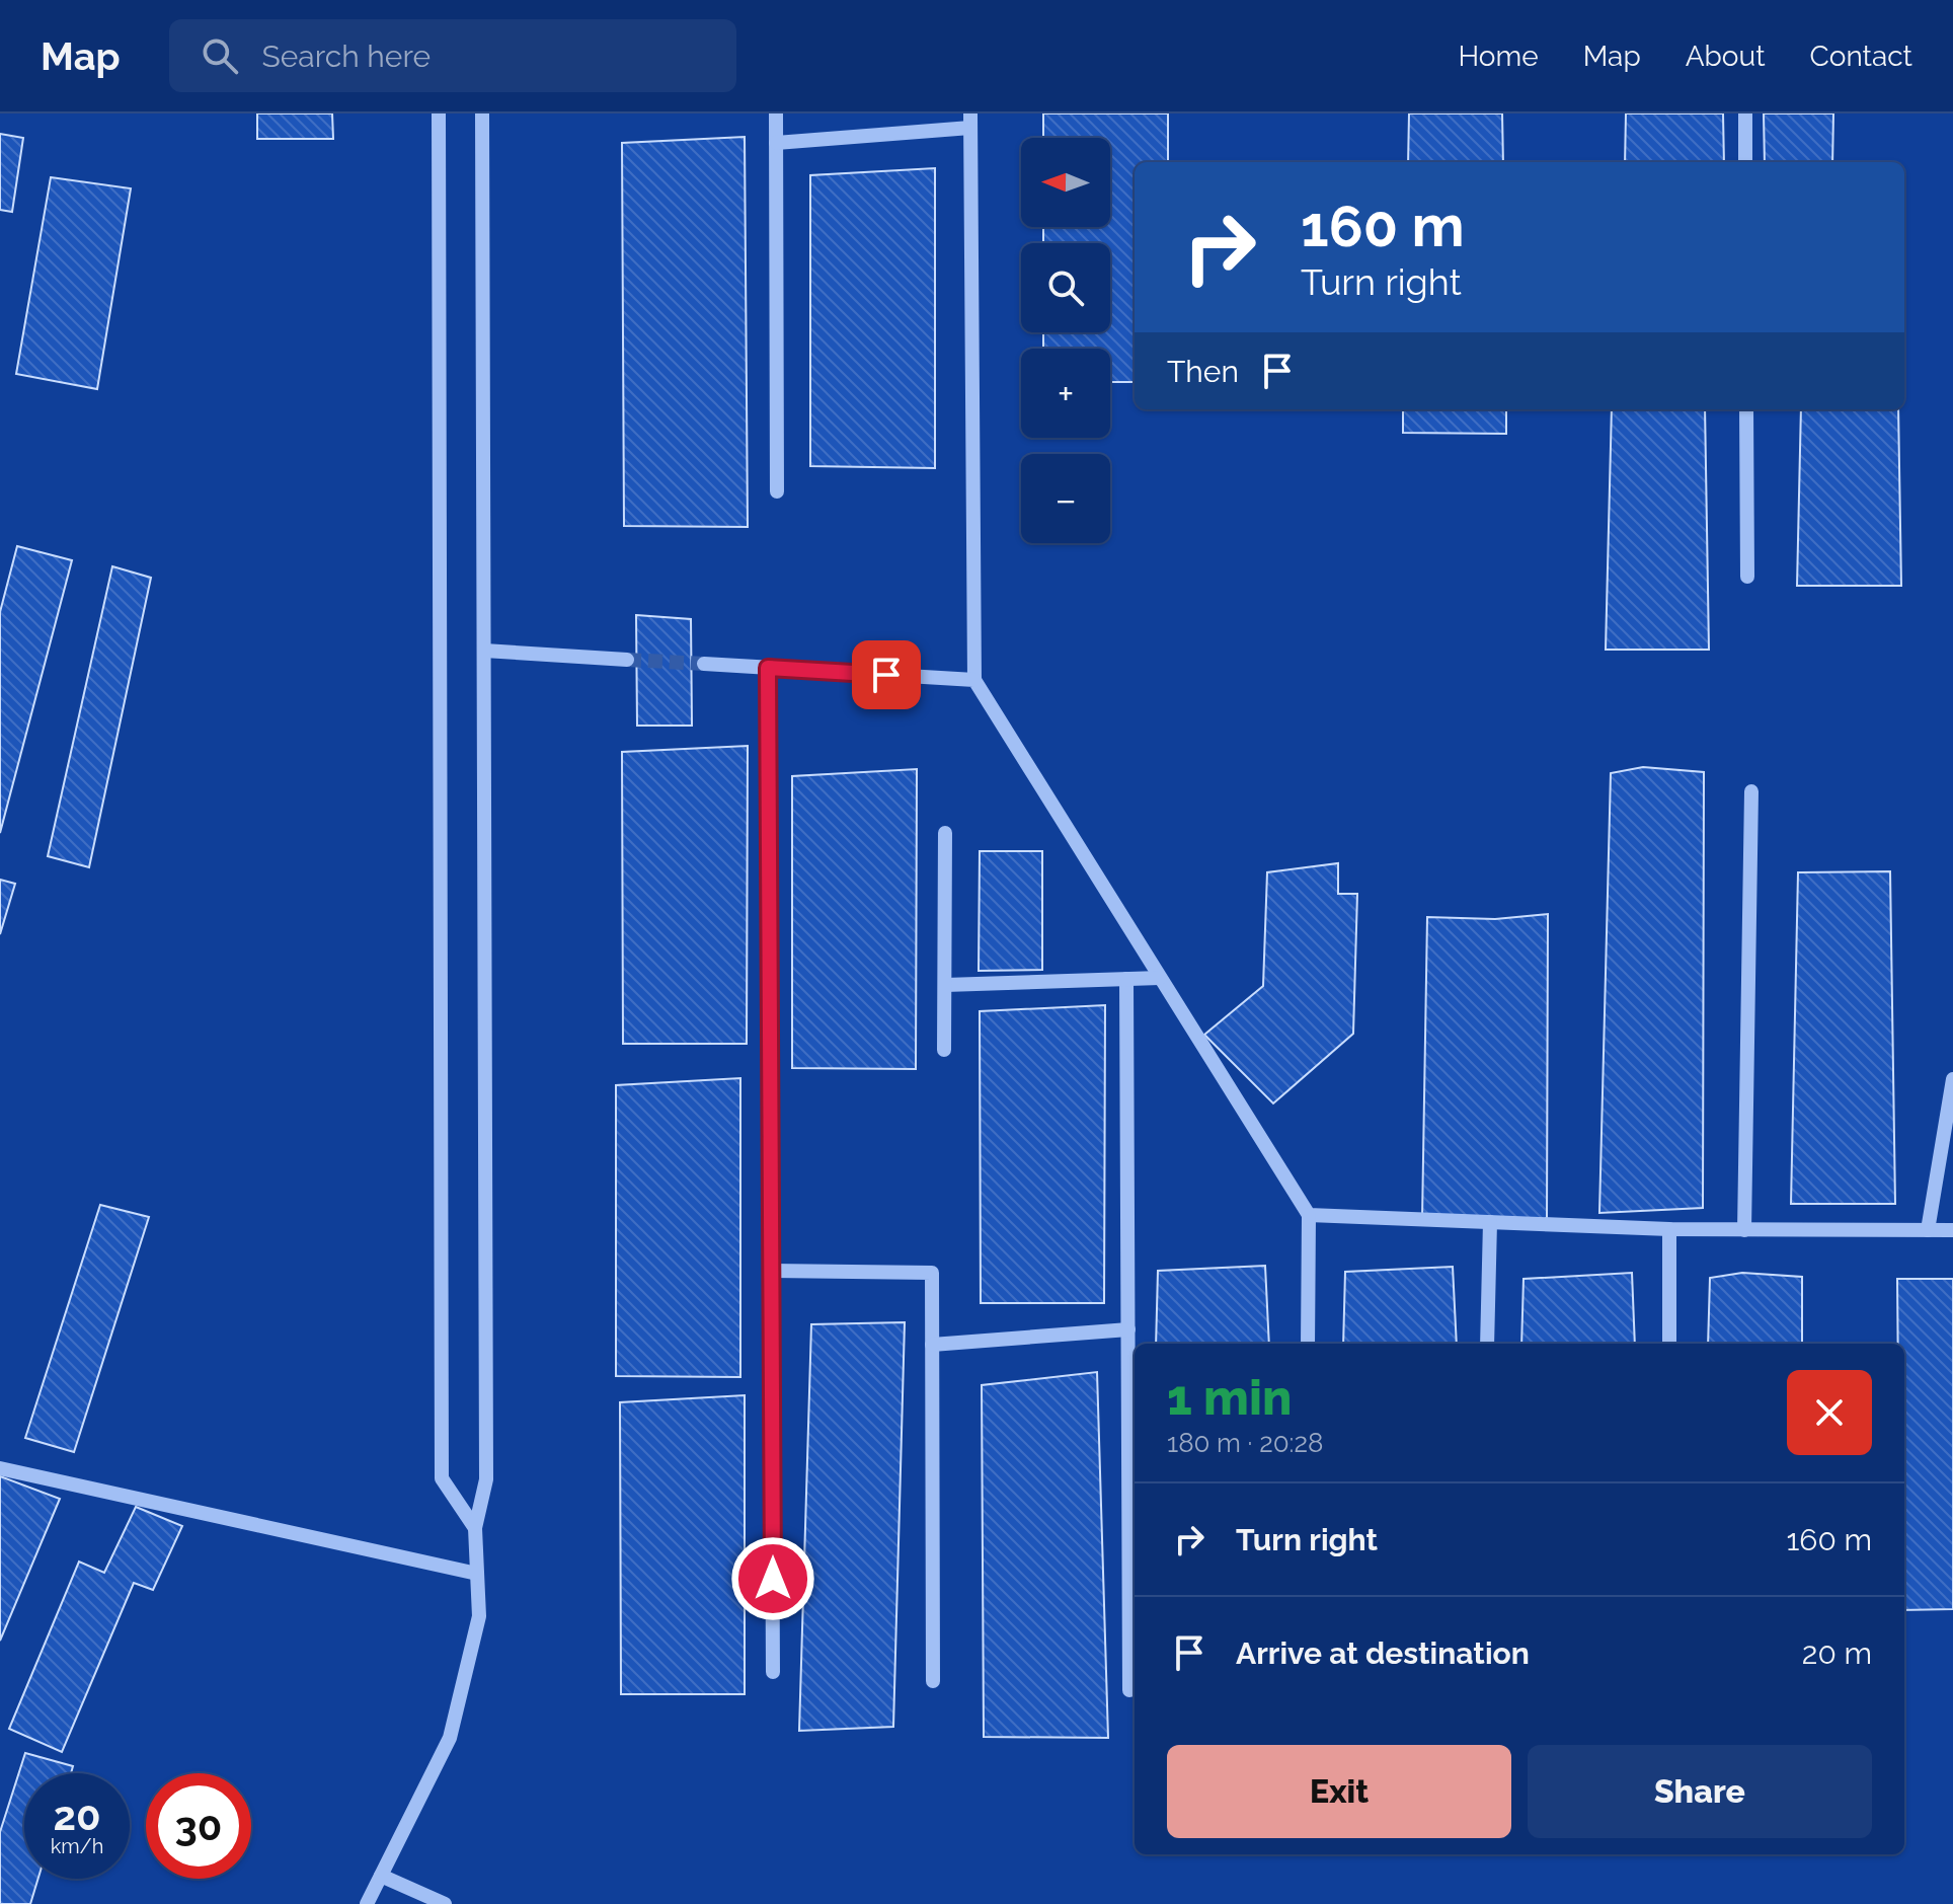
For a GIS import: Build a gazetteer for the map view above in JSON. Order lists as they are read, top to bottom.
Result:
{
  "north": "left",
  "page": {
    "header": "Map",
    "search": "Search here",
    "nav": [
      "Home",
      "Map",
      "About",
      "Contact"
    ],
    "map_buttons": ["+", "−"],
    "turn": ["160 m", "Turn right"],
    "then": "Then",
    "heading": ["1 min", "180 m · 20:28"],
    "list": [
      {
        "name": "Turn right",
        "value": "160 m"
      },
      {
        "name": "Arrive at destination",
        "value": "20 m"
      }
    ],
    "buttons": ["Exit", "Share"],
    "speed": "20 km/h",
    "limit": "30"
  }
}
